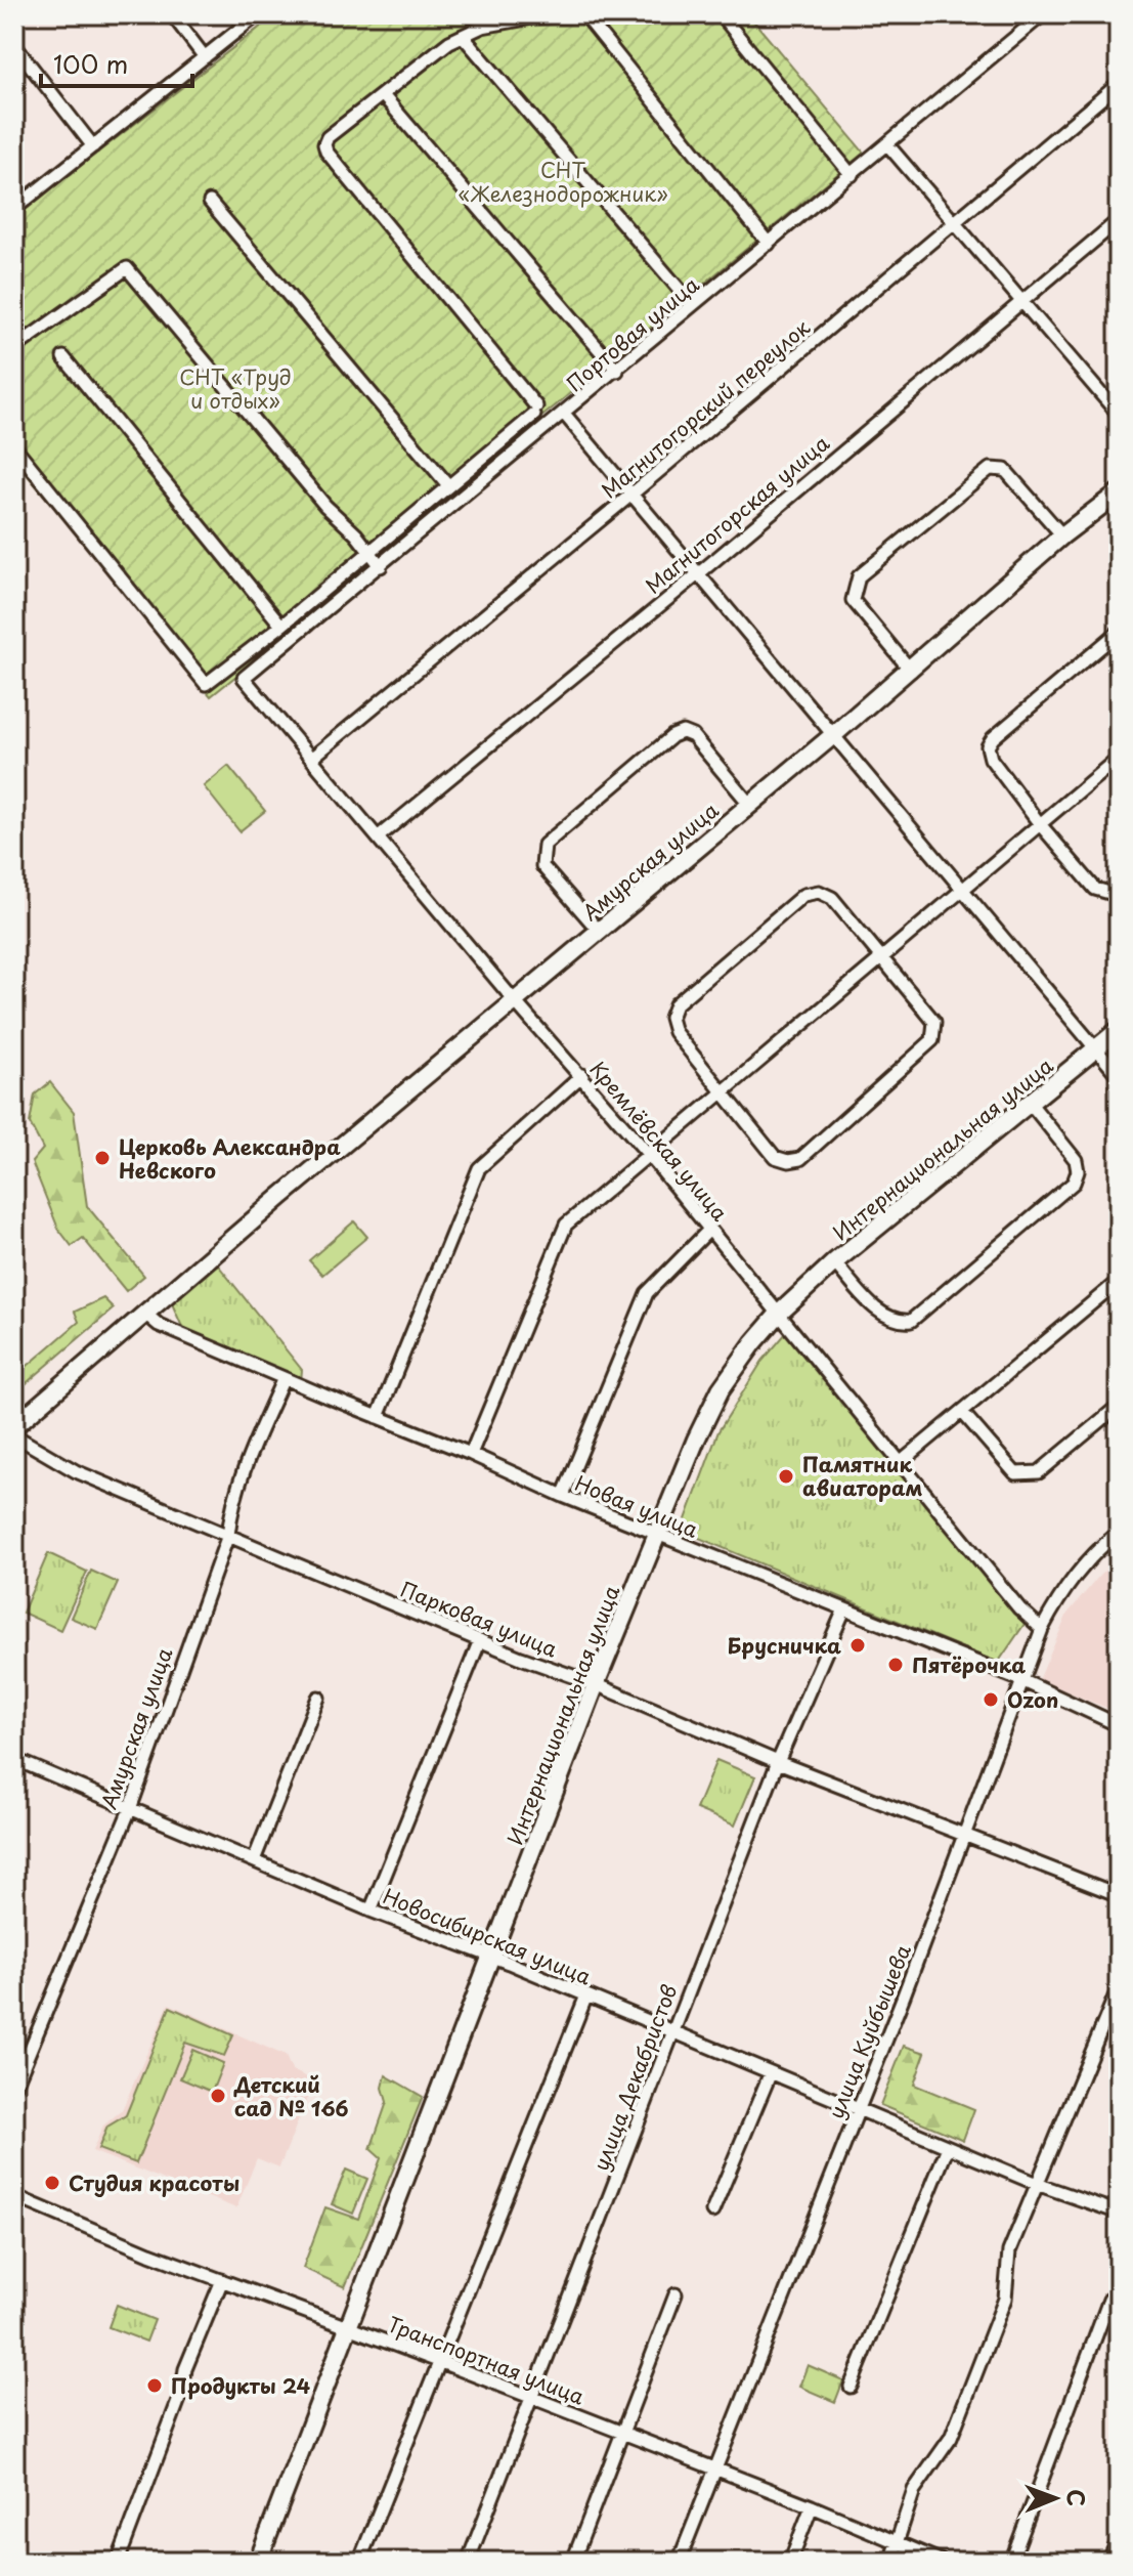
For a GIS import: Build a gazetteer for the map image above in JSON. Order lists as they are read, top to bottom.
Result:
{
  "streets": {
    "street": [
      "Портовая улица",
      "Магнитогорский переулок",
      "Магнитогорская улица",
      "Амурская улица",
      "Кремлёвская улица",
      "Интернациональная улица",
      "Новая улица",
      "Парковая улица",
      "Новосибирская улица",
      "улица Куйбышева",
      "улица Декабристов",
      "Транспортная улица"
    ]
  },
  "crossings": [
    ["Портовая улица", "Кремлёвская улица"],
    ["Магнитогорский переулок", "Кремлёвская улица"],
    ["Магнитогорская улица", "Кремлёвская улица"],
    ["Амурская улица", "Кремлёвская улица"],
    ["Амурская улица", "Новая улица"],
    ["Амурская улица", "Парковая улица"],
    ["Амурская улица", "Новосибирская улица"],
    ["Кремлёвская улица", "Интернациональная улица"],
    ["Кремлёвская улица", "улица Куйбышева"],
    ["Интернациональная улица", "Новая улица"],
    ["Интернациональная улица", "Парковая улица"],
    ["Интернациональная улица", "Новосибирская улица"],
    ["Интернациональная улица", "Транспортная улица"],
    ["Новая улица", "улица Куйбышева"],
    ["Новая улица", "улица Декабристов"],
    ["Парковая улица", "улица Куйбышева"],
    ["Парковая улица", "улица Декабристов"],
    ["Новосибирская улица", "улица Куйбышева"],
    ["Новосибирская улица", "улица Декабристов"],
    ["улица Куйбышева", "Транспортная улица"],
    ["улица Декабристов", "Транспортная улица"]
  ],
  "parks": ["СНТ «Железнодорожник»", "СНТ «Труд и отдых»"],
  "places": [
    "Церковь Александра Невского",
    "Памятник авиаторам",
    "Брусничка",
    "Пятёрочка",
    "Ozon",
    "Детский сад № 166",
    "Студия красоты",
    "Продукты 24"
  ],
  "scale_bar": "100 m",
  "north": "right"
}
